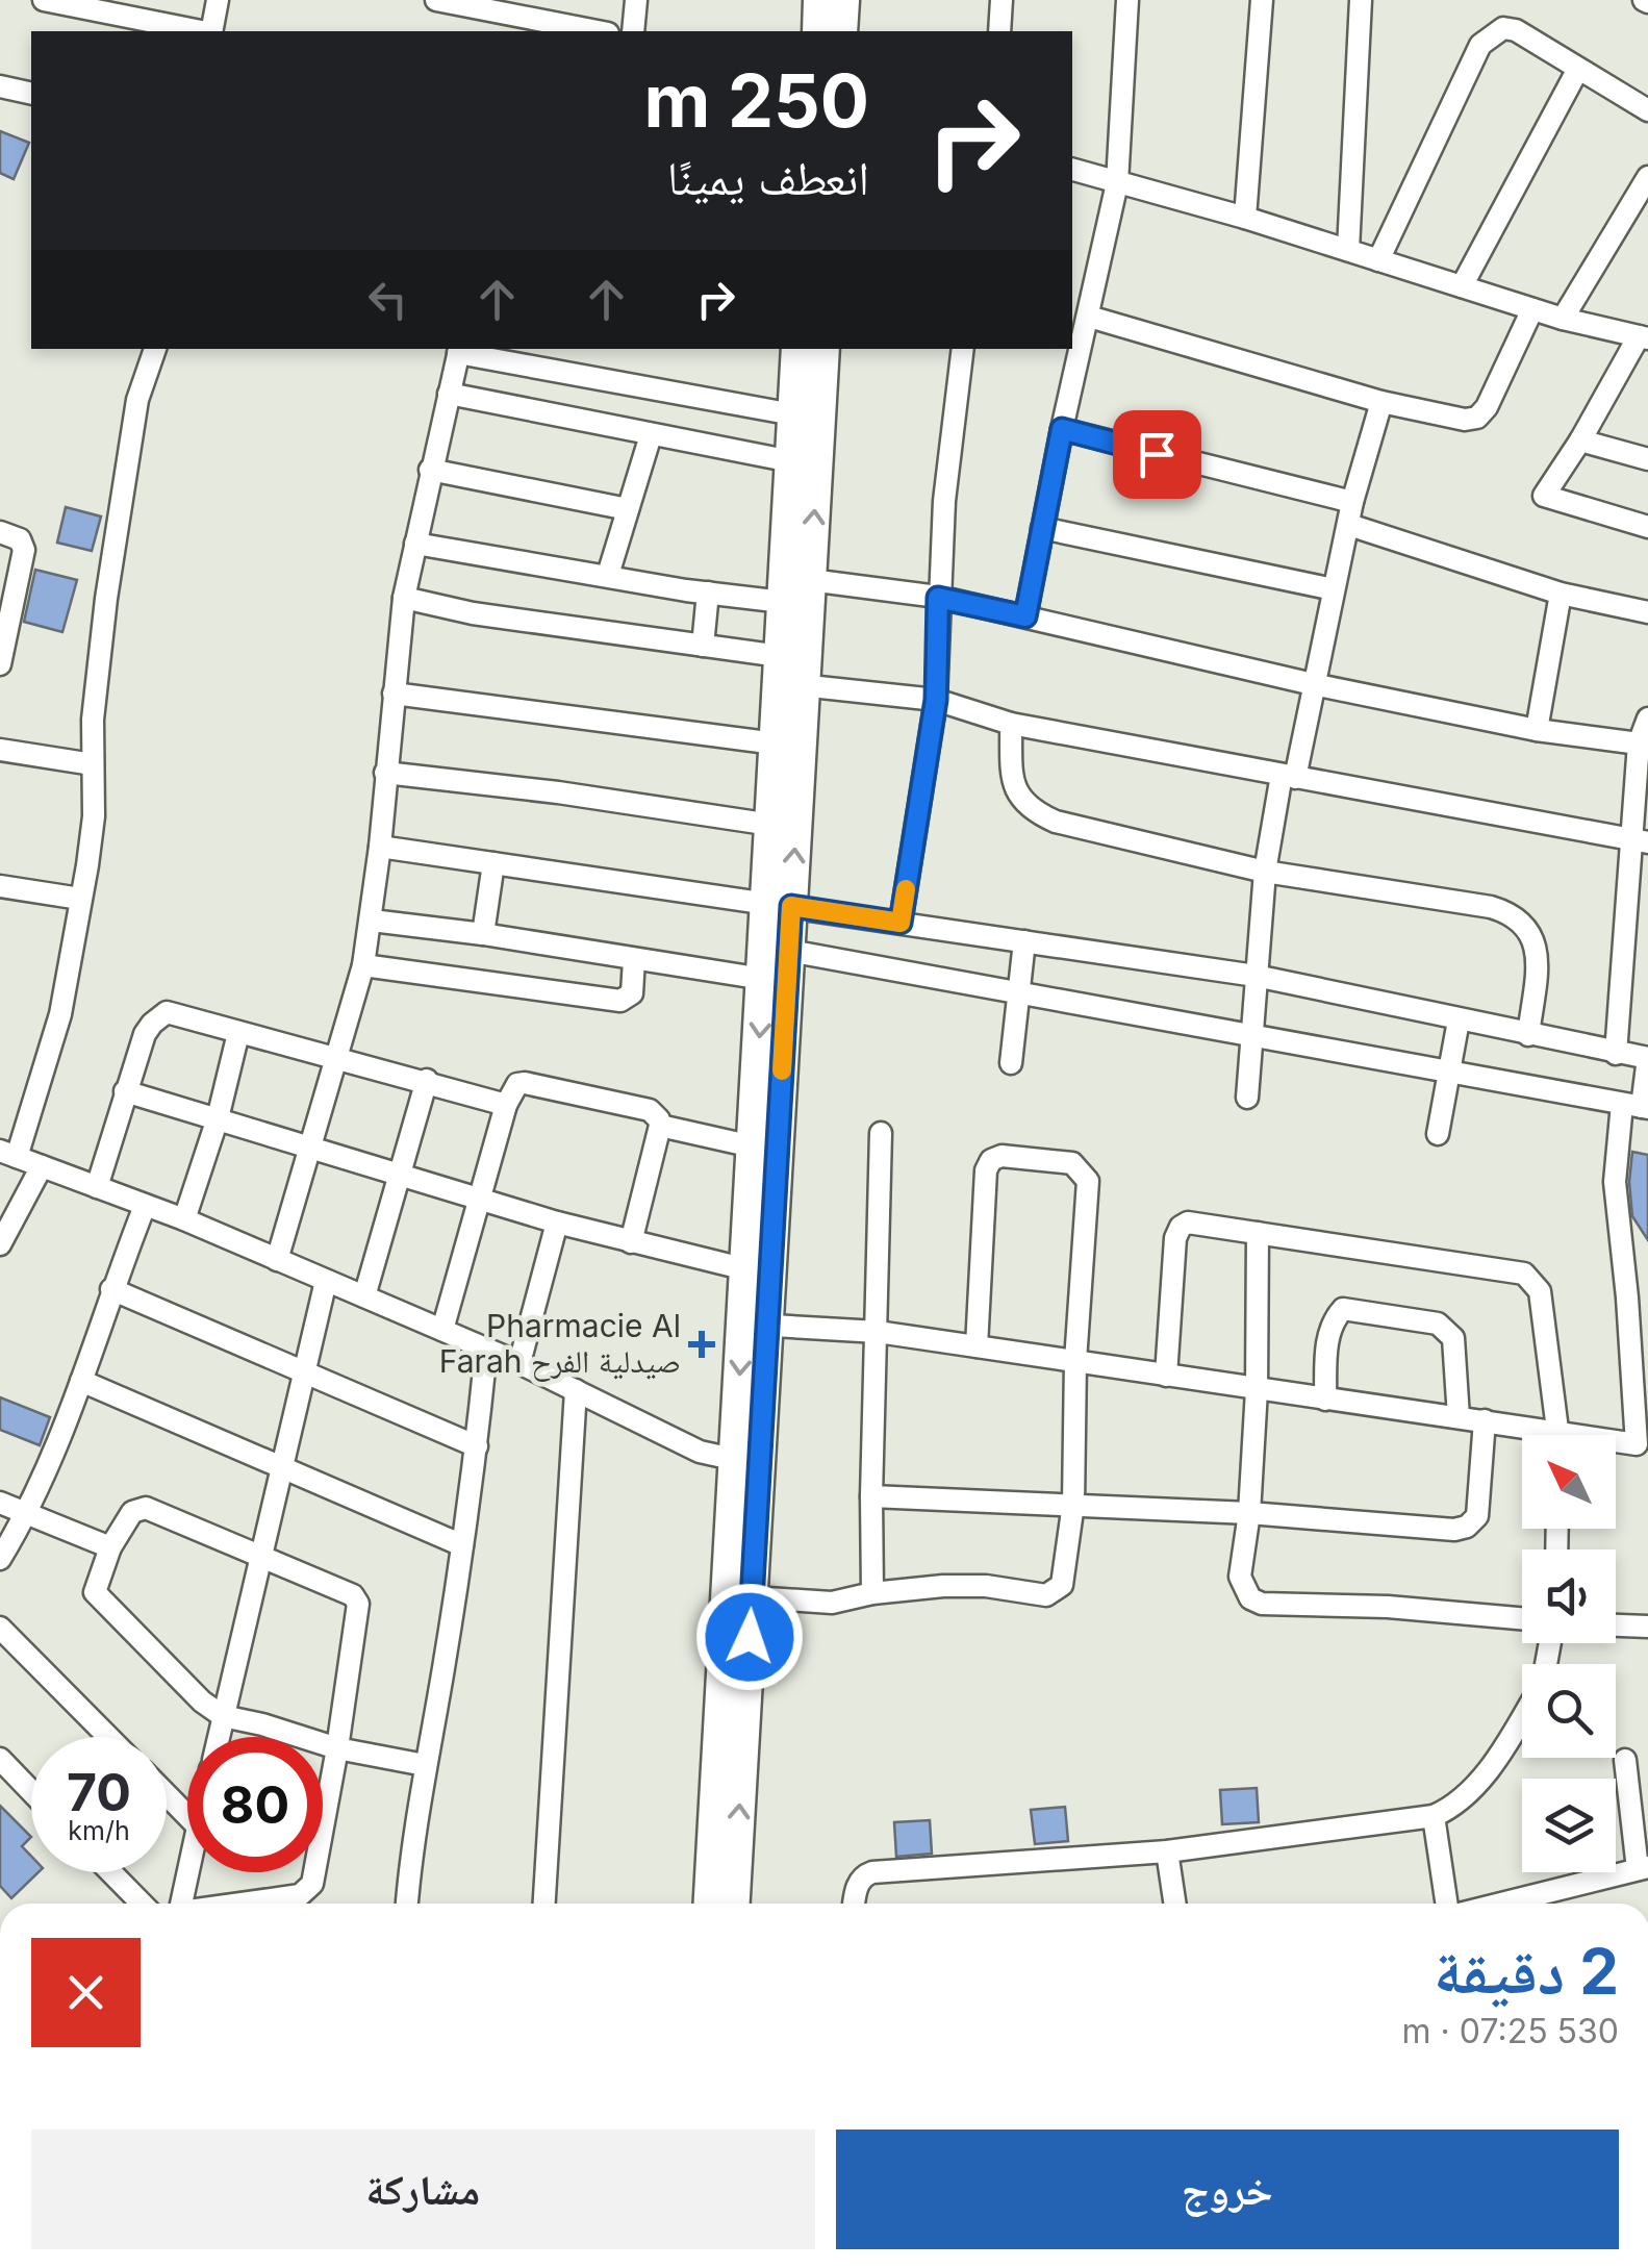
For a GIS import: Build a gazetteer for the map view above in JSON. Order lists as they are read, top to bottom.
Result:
{
  "places": {
    "health": ["Pharmacie Al Farah صيدلية الفرح"]
  },
  "north": "top left",
  "page": {
    "turn": ["250 m", "انعطف يمينًا"],
    "speed": "70 km/h",
    "limit": "80",
    "heading": ["2 دقيقة", "530 m · 07:25"],
    "buttons": ["خروج", "مشاركة"]
  }
}
